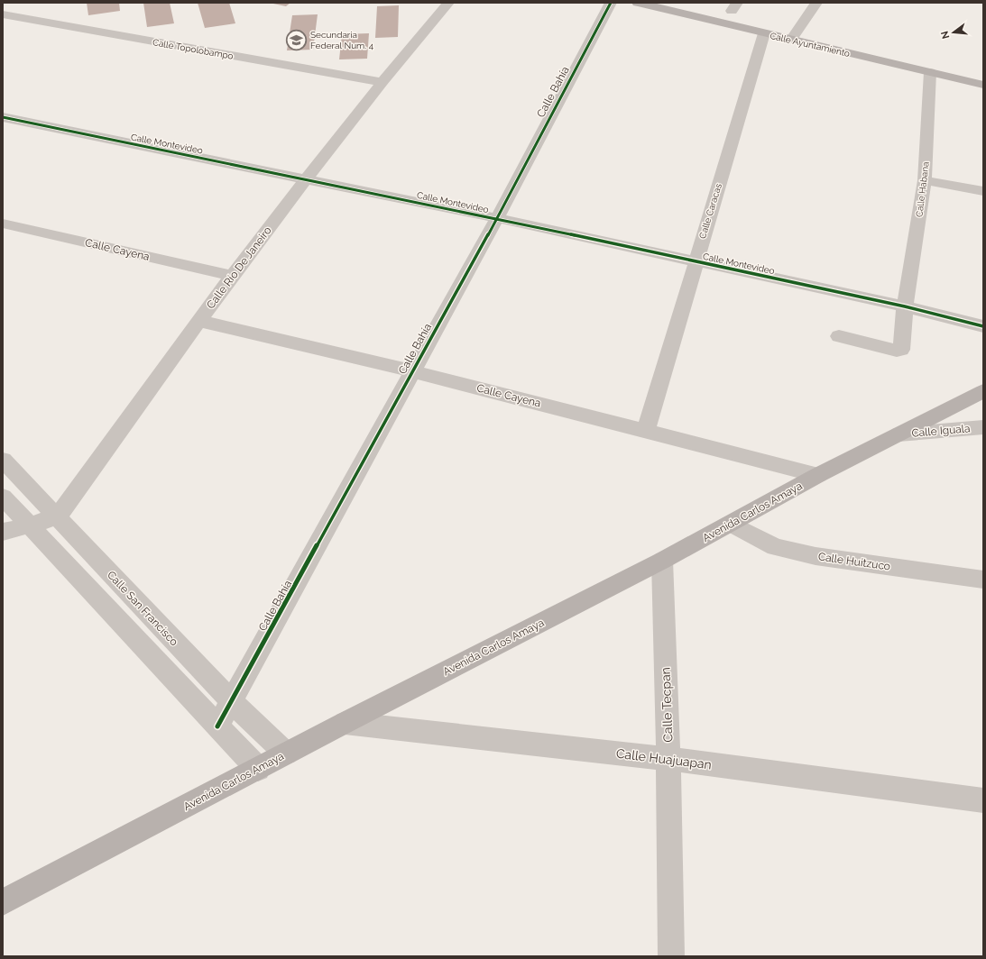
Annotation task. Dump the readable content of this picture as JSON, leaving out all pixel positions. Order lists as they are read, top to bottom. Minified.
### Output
{"streets":{"main road":["Calle Ayuntamiento","Avenida Carlos Amaya"],"street":["Calle Topolobampo","Calle Bahía","Calle Montevideo","Calle Habana","Calle Caracas","Calle Cayena","Calle Río De Janeiro","Calle Iguala","Calle Huitzuco","Calle San Francisco","Calle Tecpan","Calle Huajuapan"]},"crossings":[["Calle Ayuntamiento","Calle Habana"],["Calle Ayuntamiento","Calle Caracas"],["Calle Topolobampo","Calle Río De Janeiro"],["Calle Bahía","Calle Montevideo"],["Calle Bahía","Calle Cayena"],["Calle Bahía","Calle San Francisco"],["Calle Montevideo","Calle Habana"],["Calle Montevideo","Calle Caracas"],["Calle Montevideo","Calle Río De Janeiro"],["Calle Caracas","Calle Cayena"],["Calle Cayena","Calle Río De Janeiro"],["Calle Cayena","Avenida Carlos Amaya"],["Calle Río De Janeiro","Calle San Francisco"],["Calle Iguala","Avenida Carlos Amaya"],["Avenida Carlos Amaya","Calle Huitzuco"],["Avenida Carlos Amaya","Calle San Francisco"],["Avenida Carlos Amaya","Calle Tecpan"],["Avenida Carlos Amaya","Calle Huajuapan"],["Calle Tecpan","Calle Huajuapan"]],"places":{"school or university":["Secundaria Federal Num. 4"]},"north":"left"}
